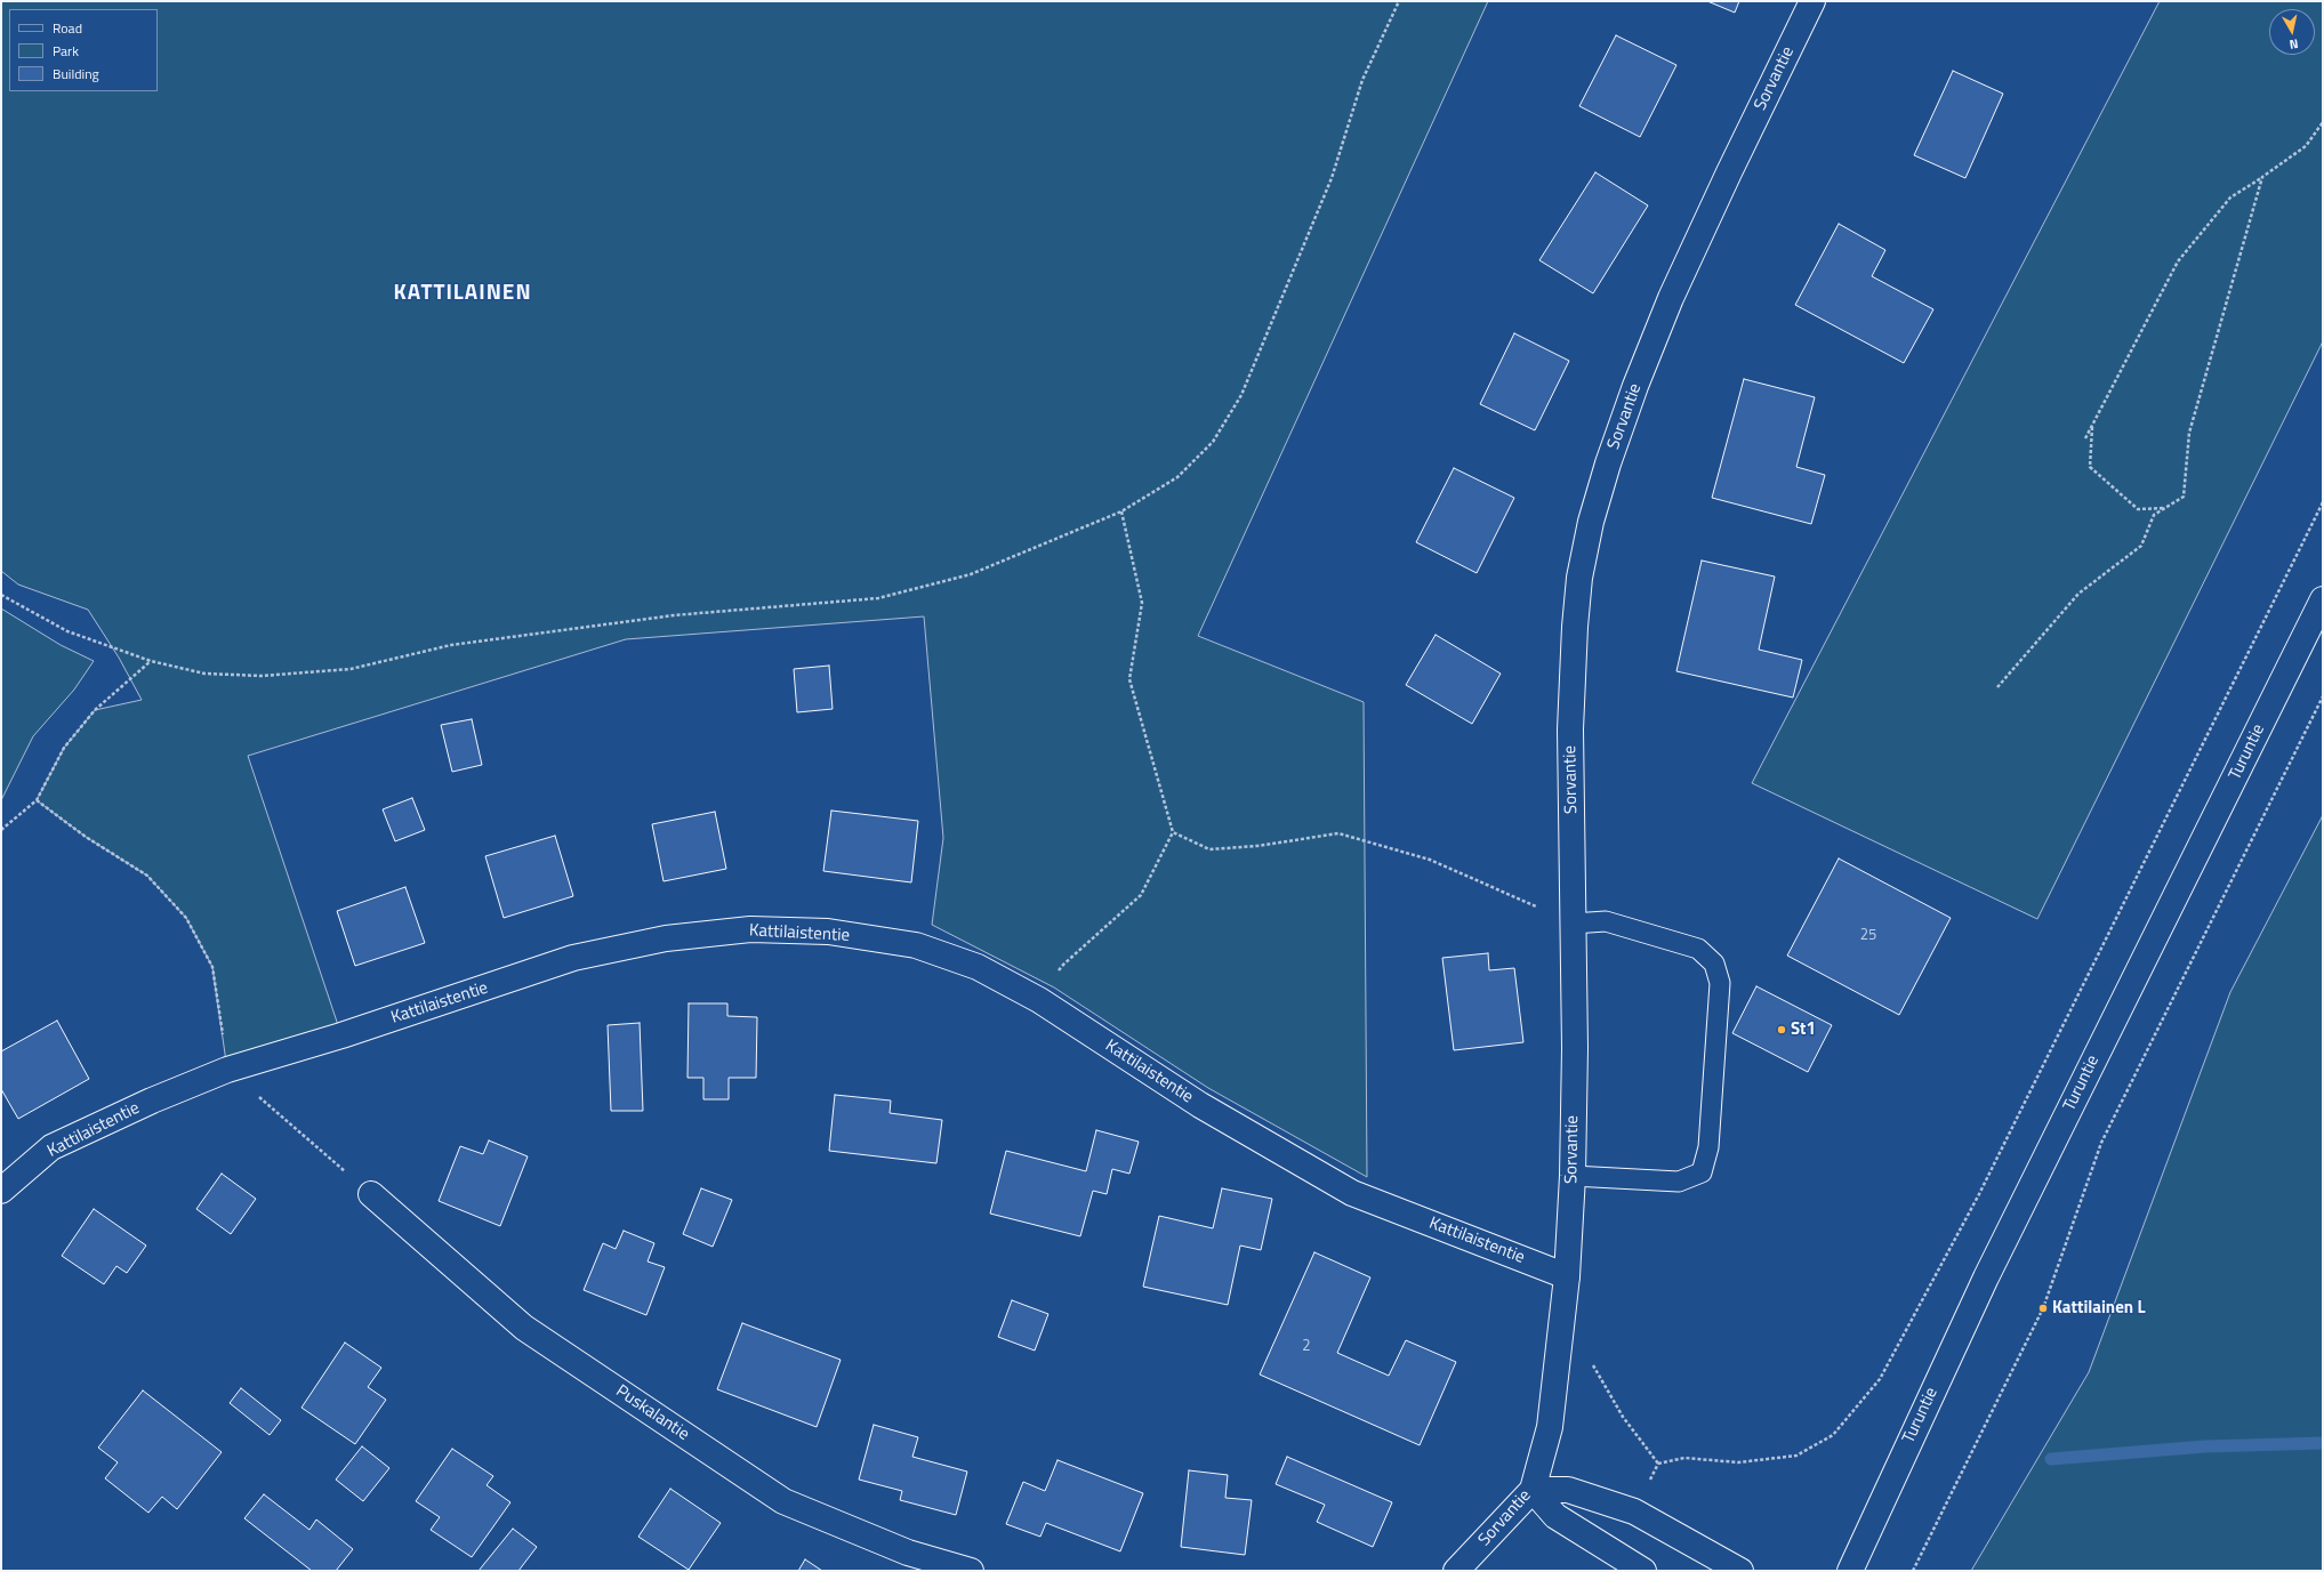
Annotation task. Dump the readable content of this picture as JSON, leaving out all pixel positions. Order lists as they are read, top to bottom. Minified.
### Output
{"streets":{"main road":["Sorvantie","Turuntie","Kattilaistentie","Puskalantie"]},"crossings":[["Sorvantie","Kattilaistentie"]],"districts":["KATTILAINEN"],"places":["St1","Kattilainen L"],"house_numbers":["25","2"],"legend":["Road","Park","Building"],"north":"bottom"}
